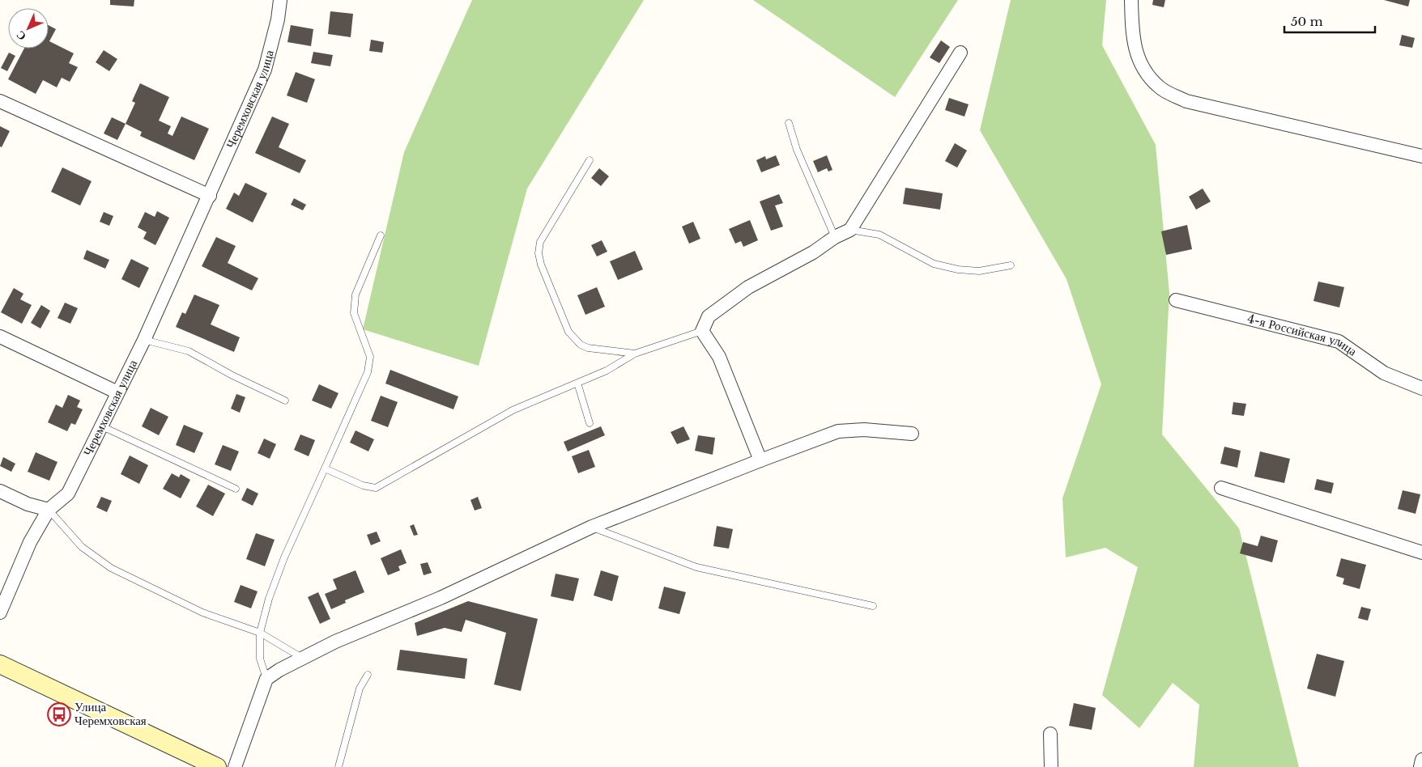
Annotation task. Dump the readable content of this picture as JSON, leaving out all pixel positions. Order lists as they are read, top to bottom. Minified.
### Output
{"streets":{"street":["Черемховская улица","4-я Российская улица"]},"places":{"bus stop":["Улица Черемховская"]},"scale_bar":"50 m","north":"bottom left"}
